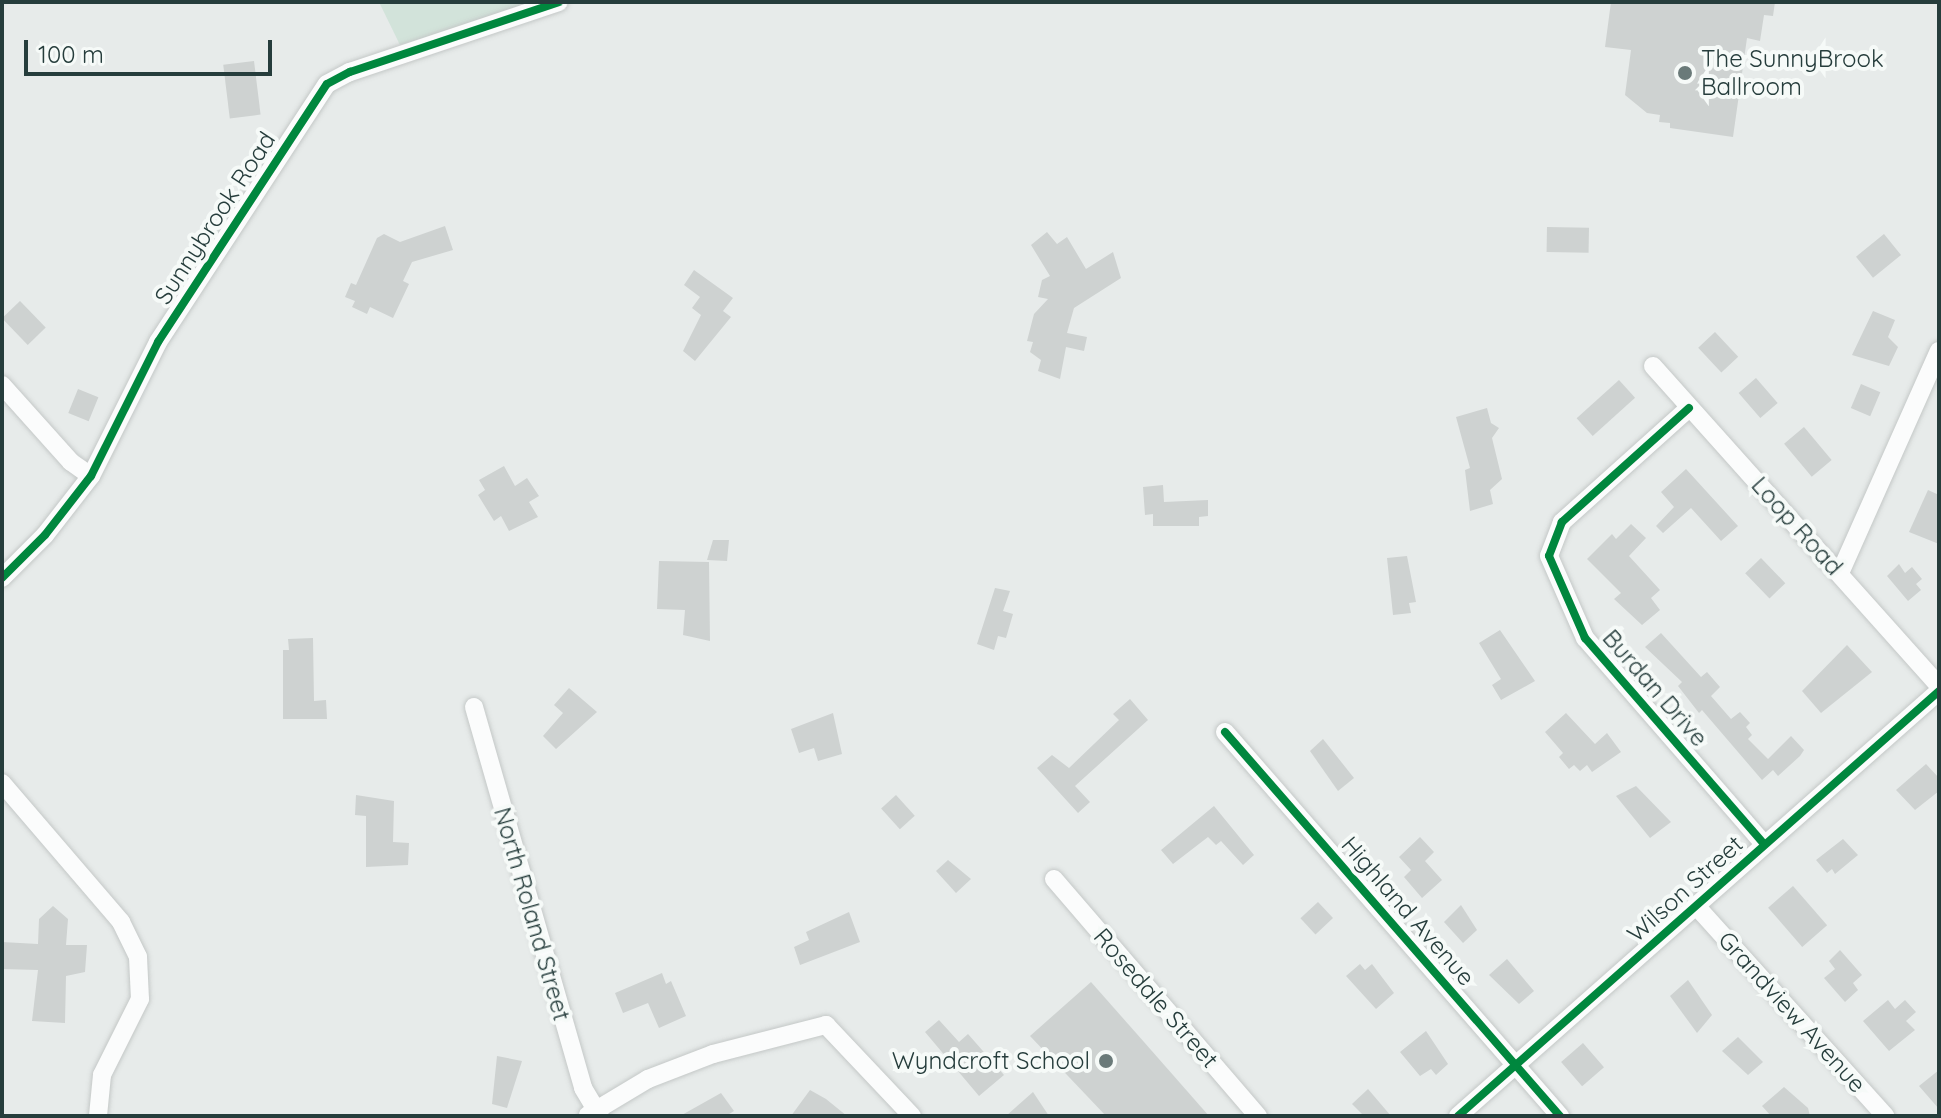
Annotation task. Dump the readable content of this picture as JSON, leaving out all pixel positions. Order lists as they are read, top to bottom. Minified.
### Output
{"streets":{"street":["Sunnybrook Road","Loop Road","Burdan Drive","Wilson Street","Highland Avenue","North Roland Street","Rosedale Street","Grandview Avenue"]},"crossings":[["Loop Road","Burdan Drive"],["Loop Road","Wilson Street"],["Burdan Drive","Wilson Street"],["Wilson Street","Highland Avenue"],["Wilson Street","Grandview Avenue"]],"places":["The SunnyBrook Ballroom","Wyndcroft School"],"scale_bar":"100 m"}
